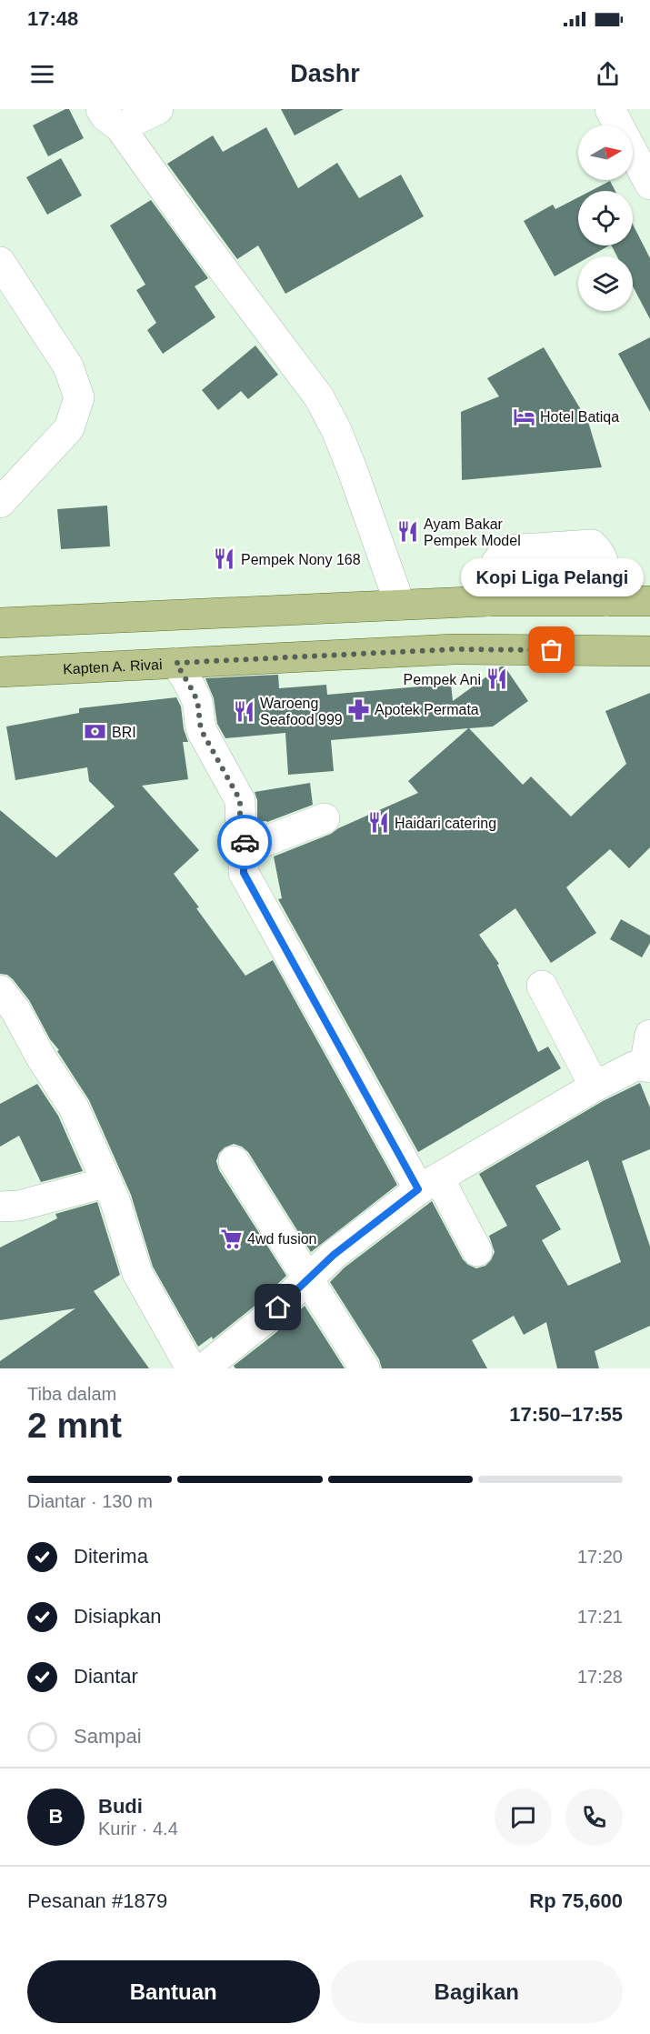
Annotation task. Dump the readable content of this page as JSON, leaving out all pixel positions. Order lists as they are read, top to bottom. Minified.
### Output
{"streets":{"main road":["Kapten A. Rivai"]},"places":{"hotel":["Hotel Batiqa"],"restaurant":["Ayam Bakar Pempek Model","Pempek Nony 168","Pempek Ani","Waroeng Seafood 999","Haidari catering"],"other":["Kopi Liga Pelangi"],"pharmacy":["Apotek Permata"],"bank":["BRI"],"supermarket":["4wd fusion"]},"north":"right","page":{"status":"17:48","header":"Dashr","bubble":"Kopi Liga Pelangi","heading":["2 mnt","Tiba dalam","17:50–17:55"],"panel":["Budi","Kurir · 4.4","Pesanan #1879","Rp 75,600"],"bar":"Diantar · 130 m","list":[["Diterima","17:20"],["Disiapkan","17:21"],["Diantar","17:28"],"Sampai"],"round":"B","buttons":["Bantuan","Bagikan"]}}
